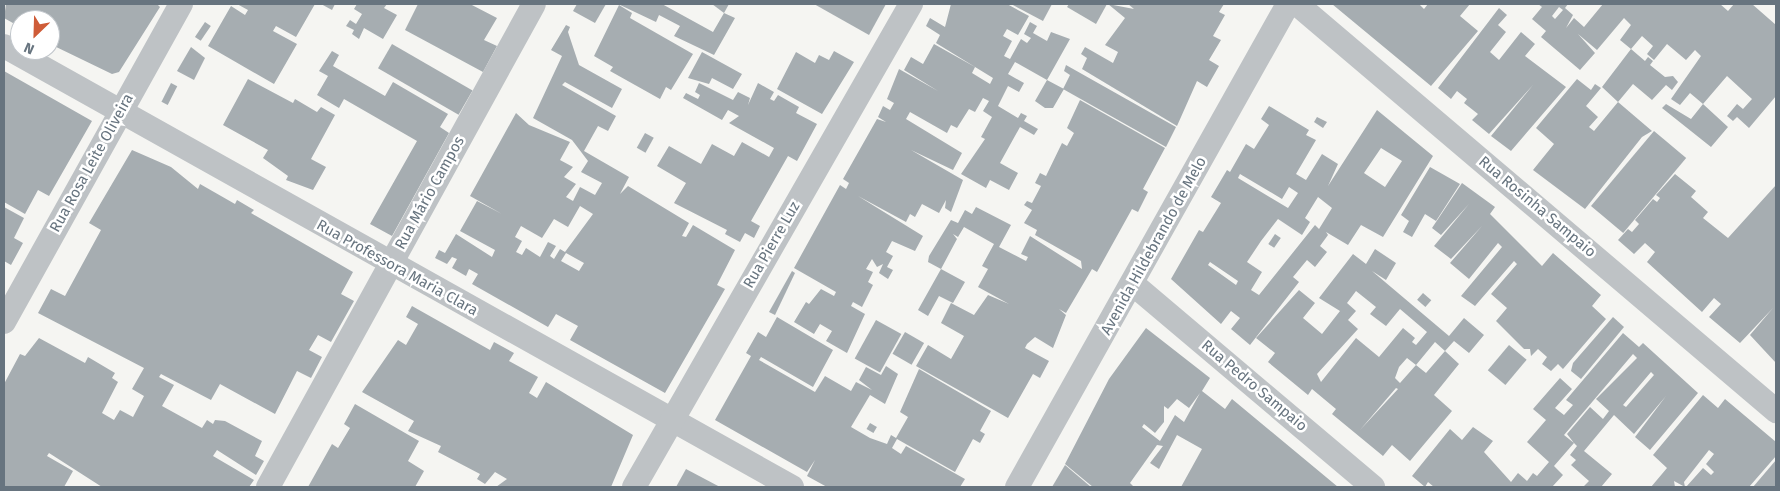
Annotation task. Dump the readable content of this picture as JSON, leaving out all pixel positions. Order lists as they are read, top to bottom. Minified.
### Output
{"streets":{"street":["Rua Rosa Leite Oliveira","Rua Mário Campos","Rua Rosinha Sampaio","Rua Pierre Luz","Avenida Hildebrando de Melo","Rua Professora Maria Clara","Rua Pedro Sampaio"]},"crossings":[["Rua Rosa Leite Oliveira","Rua Professora Maria Clara"],["Rua Mário Campos","Rua Professora Maria Clara"],["Rua Pierre Luz","Rua Professora Maria Clara"],["Avenida Hildebrando de Melo","Rua Pedro Sampaio"]],"north":"bottom left"}
